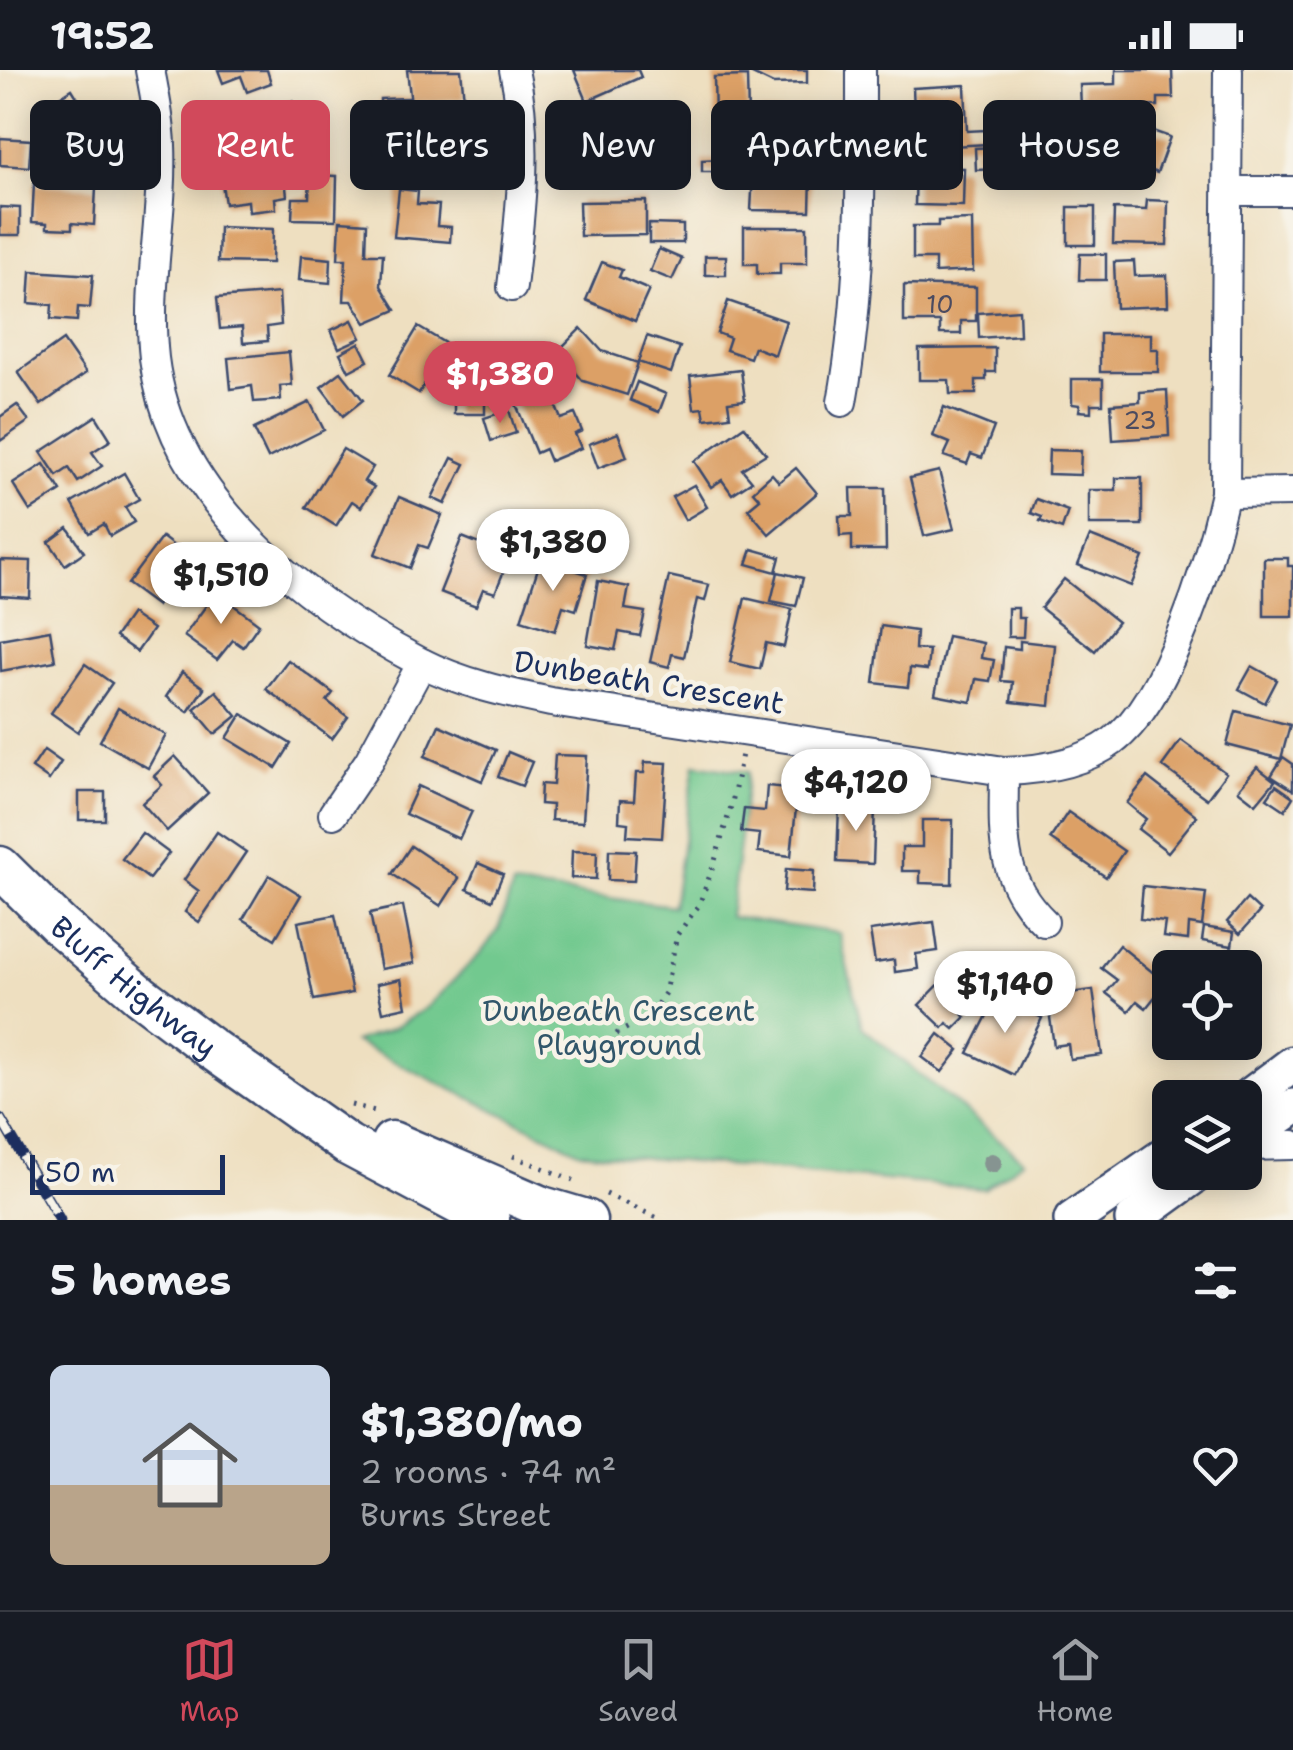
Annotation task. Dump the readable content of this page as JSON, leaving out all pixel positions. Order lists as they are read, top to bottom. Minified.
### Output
{"streets":{"highway":["Bluff Highway"],"street":["Dunbeath Crescent"]},"parks":["Dunbeath Crescent Playground"],"house_numbers":["10","23"],"scale_bar":"50 m","page":{"status":"19:52","chip":["Buy","Rent","Filters","New","Apartment","House"],"price":["$1,380","$1,380","$1,510","$4,120","$1,140"],"scale":"50 m","heading":"5 homes","list":[{"name":"$1,380/mo","note":"2 rooms · 74 m² · Burns Street"}],"tabs":["Map","Saved","Home"]}}
